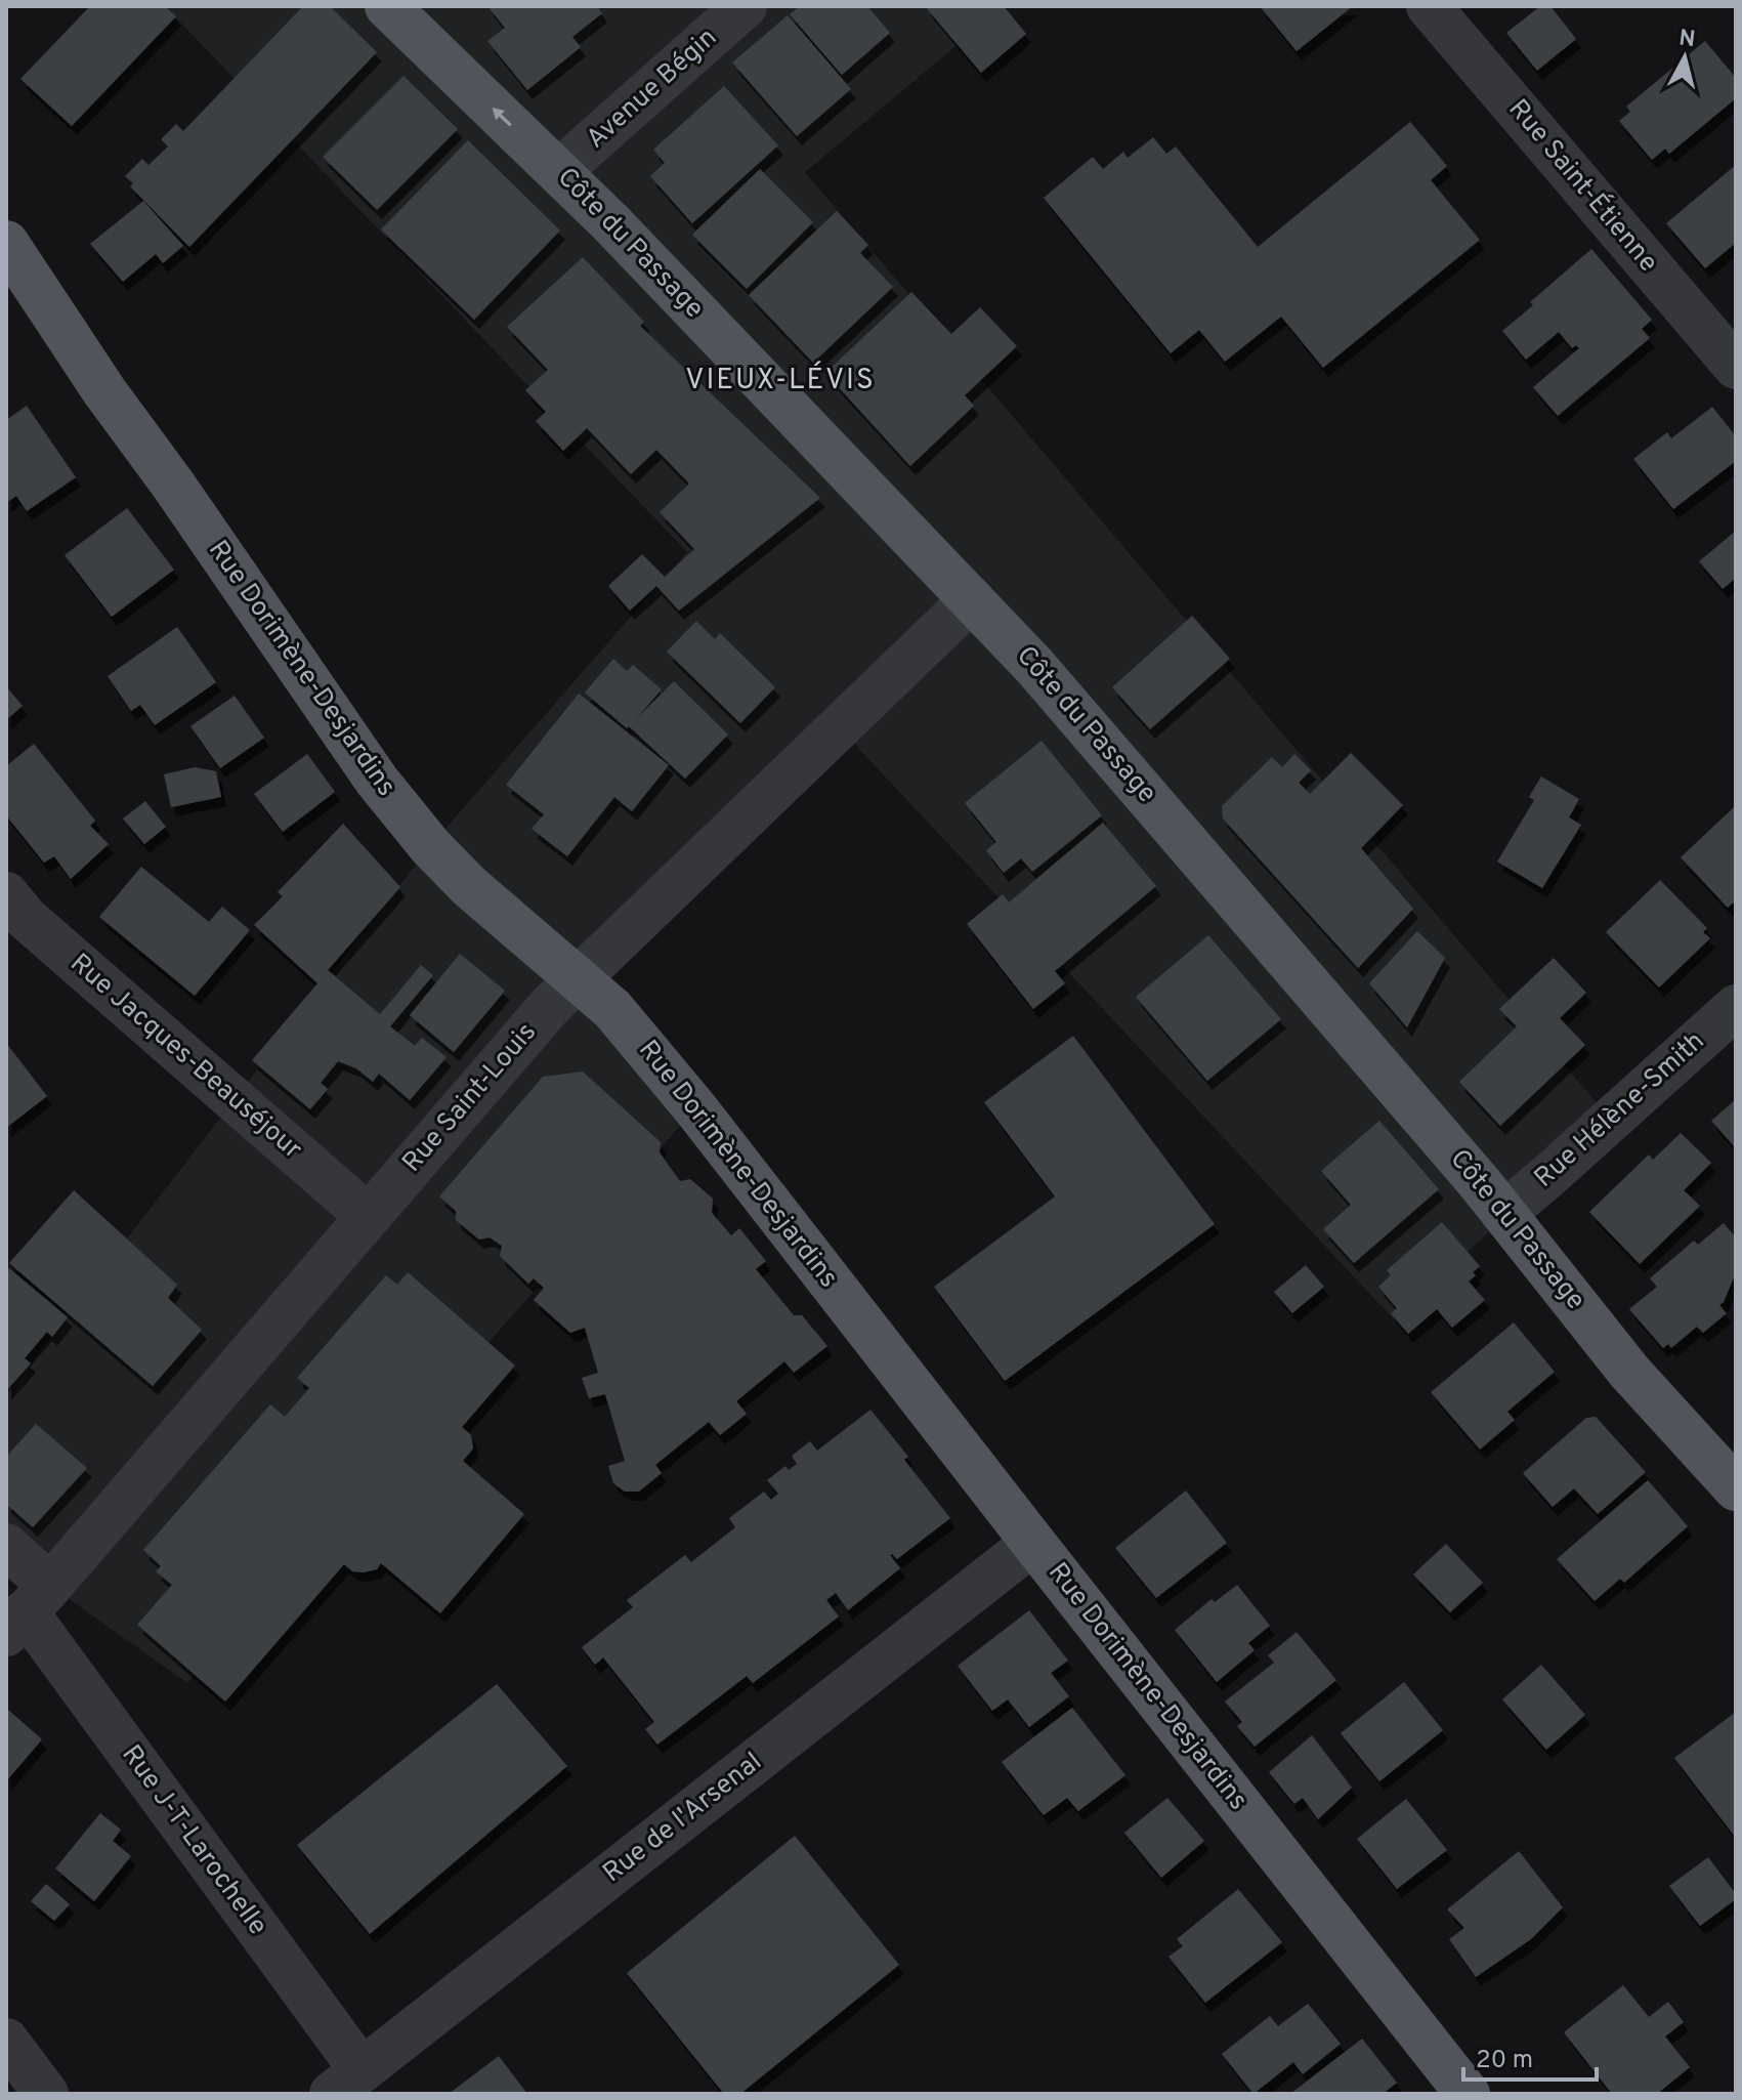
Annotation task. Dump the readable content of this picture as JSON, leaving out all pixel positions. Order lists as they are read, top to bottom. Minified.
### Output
{"streets":{"main road":["Côte du Passage","Rue Dorimène-Desjardins"],"street":["Avenue Bégin","Rue Saint-Étienne","Rue Jacques-Beauséjour","Rue Saint-Louis","Rue Hélène-Smith","Rue de l'Arsenal","Rue J-T-Larochelle"]},"crossings":[["Avenue Bégin","Côte du Passage"],["Côte du Passage","Rue Saint-Louis"],["Côte du Passage","Rue Hélène-Smith"],["Rue Dorimène-Desjardins","Rue Saint-Louis"],["Rue Dorimène-Desjardins","Rue de l'Arsenal"],["Rue Jacques-Beauséjour","Rue Saint-Louis"],["Rue Saint-Louis","Rue J-T-Larochelle"],["Rue de l'Arsenal","Rue J-T-Larochelle"]],"districts":["VIEUX-LÉVIS"],"scale_bar":"20 m","north":"top"}
